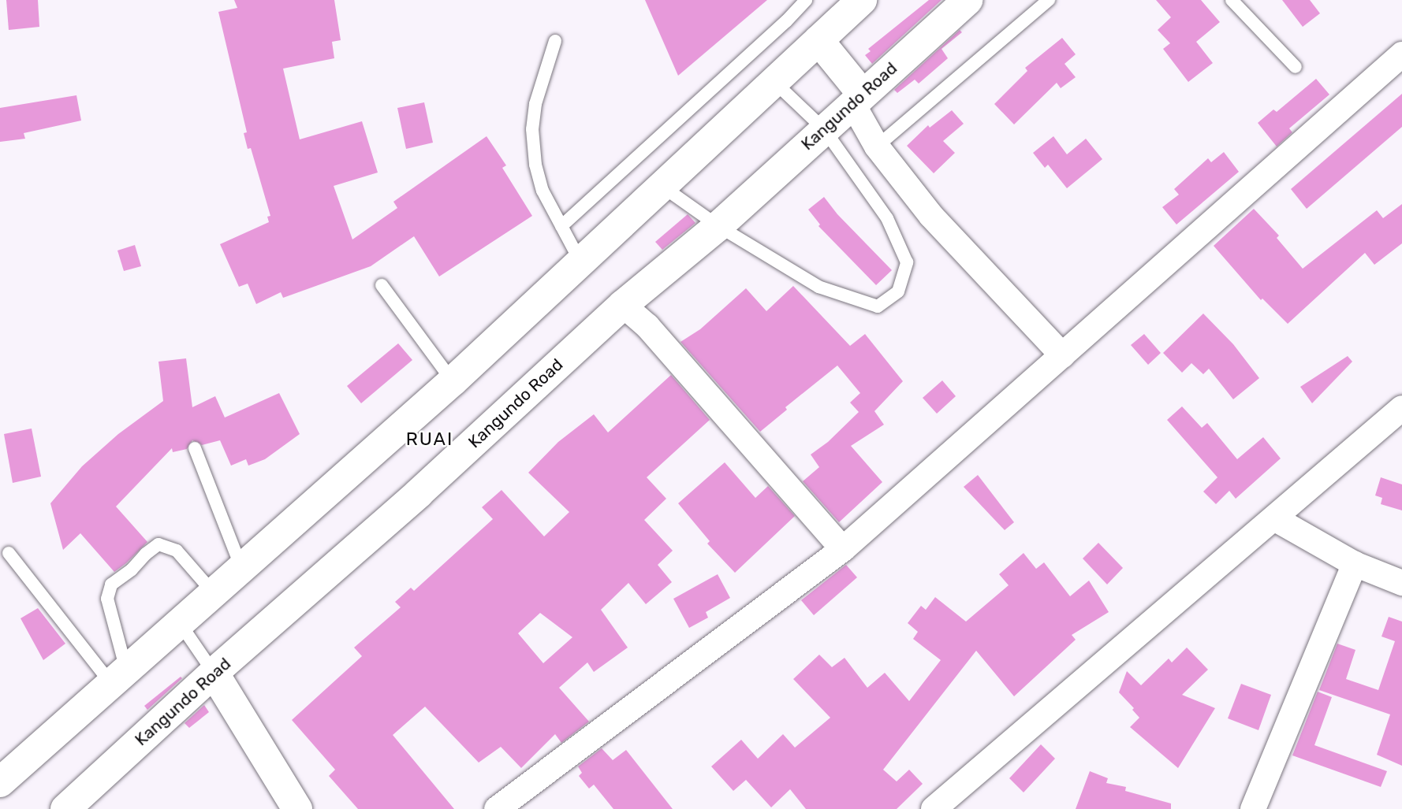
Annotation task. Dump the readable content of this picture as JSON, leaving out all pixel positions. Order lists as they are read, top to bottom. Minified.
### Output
{"streets":{"main road":["Kangundo Road"]},"districts":["RUAI"]}
